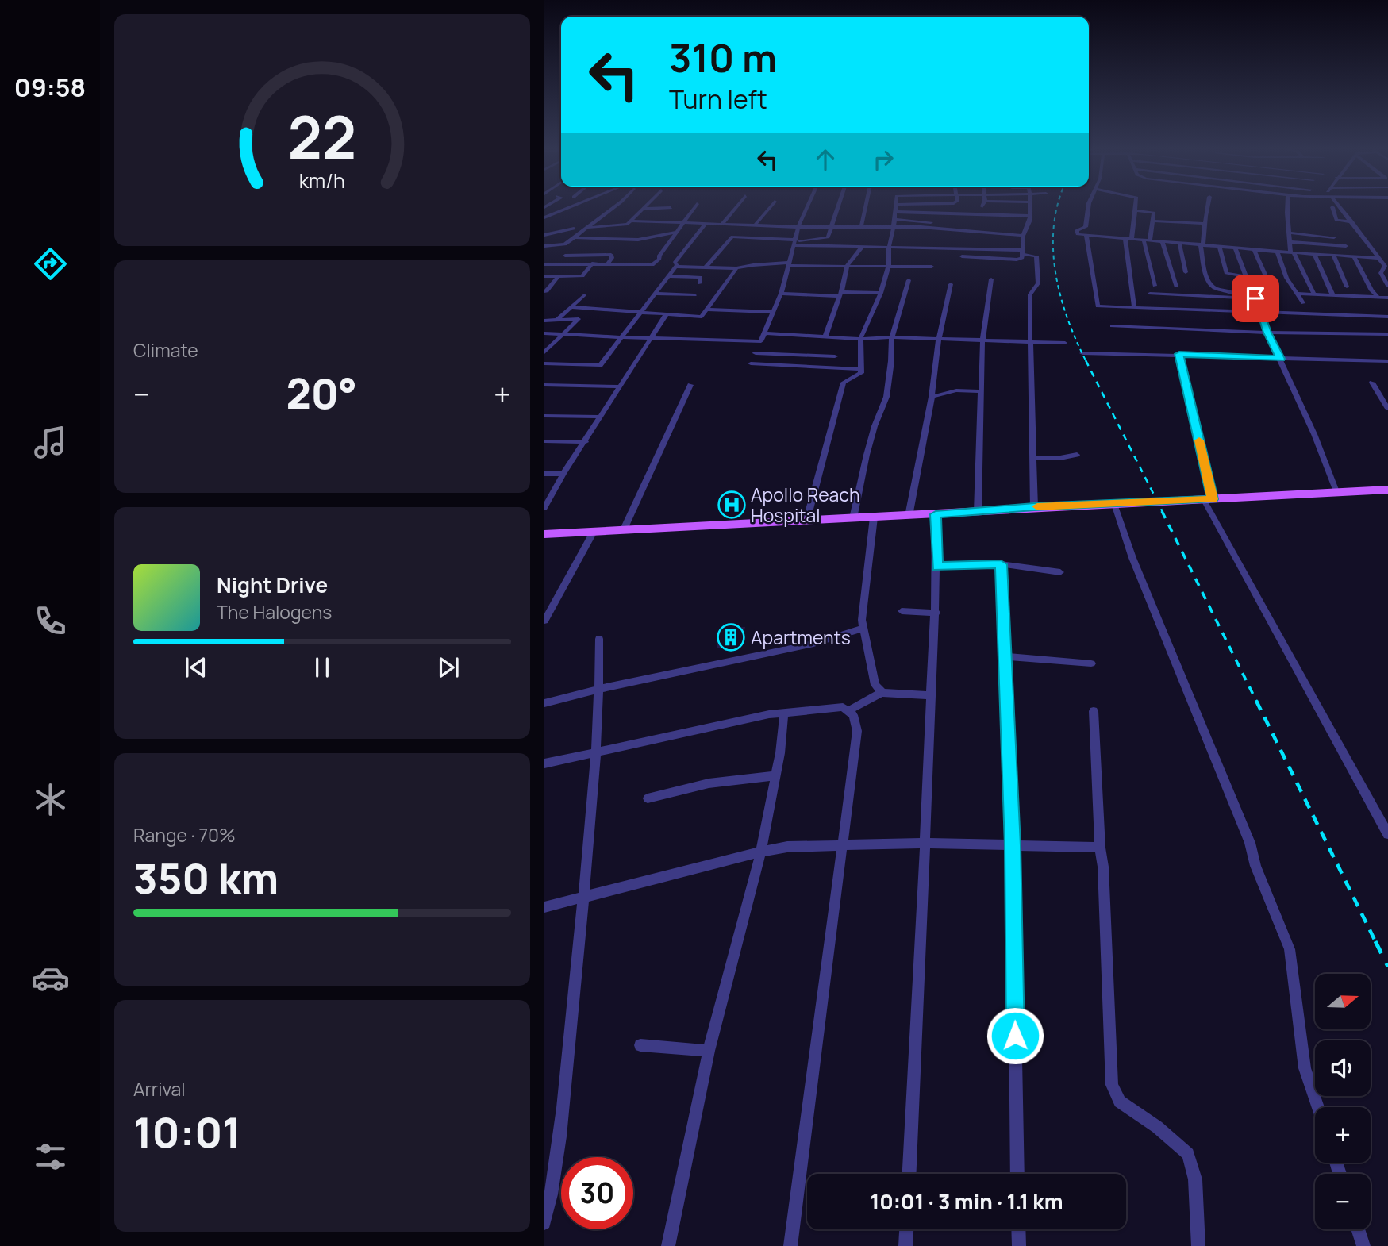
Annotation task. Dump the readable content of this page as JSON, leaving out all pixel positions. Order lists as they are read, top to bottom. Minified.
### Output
{"places":{"hospital":["Apollo Reach Hospital"],"building":["Apartments"]},"north":"right","page":{"tabs":"09:58","turn":["310 m","Turn left"],"tile":["Climate",["Range · 70%","350 km"],["Arrival","10:01"]],"heat":["−","20°","+"],"song":["Night Drive","The Halogens"],"map_buttons":["+","−"],"limit":"30","trip":"10:01 · 3 min · 1.1 km","gauge":["22","km/h"]}}
